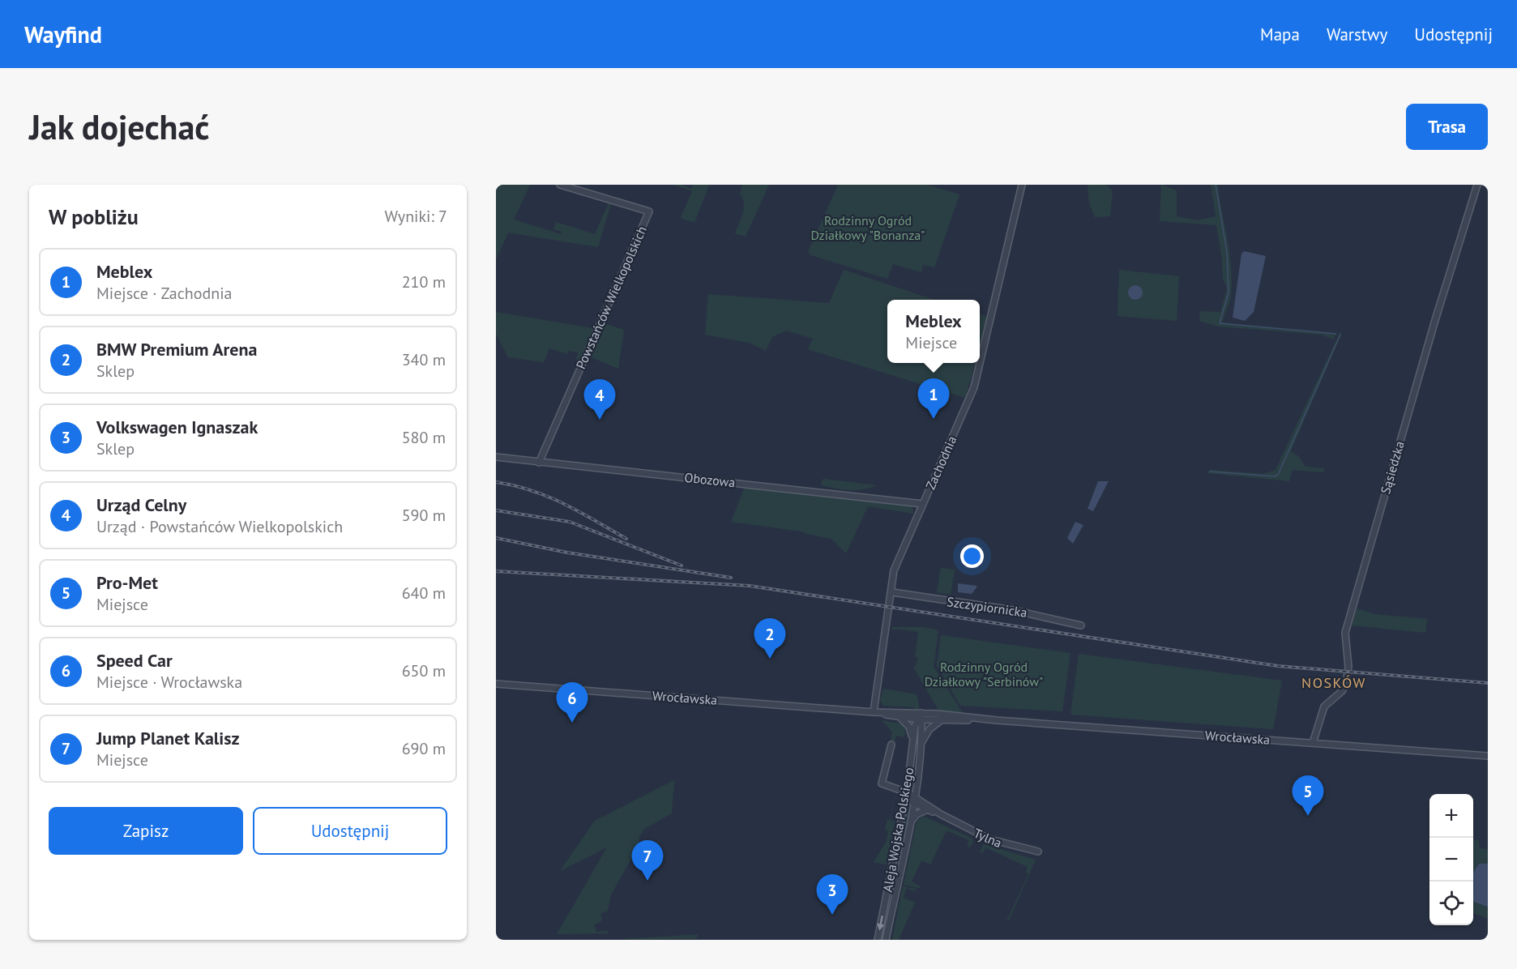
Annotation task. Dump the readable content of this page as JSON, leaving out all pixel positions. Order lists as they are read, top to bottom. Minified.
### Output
{"streets":{"street":["Powstańców Wielkopolskich","Zachodnia","Sąsiedzka","Obozowa","Szczypiornicka","Wrocławska","Aleja Wojska Polskiego","Tylna"]},"crossings":[["Powstańców Wielkopolskich","Obozowa"],["Zachodnia","Obozowa"],["Zachodnia","Szczypiornicka"],["Zachodnia","Wrocławska"],["Sąsiedzka","Wrocławska"],["Wrocławska","Aleja Wojska Polskiego"],["Aleja Wojska Polskiego","Tylna"]],"districts":["NOSKÓW"],"parks":["Rodzinny Ogród Działkowy \"Bonanza\"","Rodzinny Ogród Działkowy \"Serbinów\""],"page":{"header":"Wayfind","nav":["Mapa","Warstwy","Udostępnij"],"buttons":["Trasa",["Zapisz","Udostępnij"]],"title":"Jak dojechać","heading":["W pobliżu","Wyniki: 7"],"list":[{"mark":"1","name":"Meblex","note":"Miejsce · Zachodnia","value":"210 m"},{"mark":"2","name":"BMW Premium Arena","note":"Sklep","value":"340 m"},{"mark":"3","name":"Volkswagen Ignaszak","note":"Sklep","value":"580 m"},{"mark":"4","name":"Urząd Celny","note":"Urząd · Powstańców Wielkopolskich","value":"590 m"},{"mark":"5","name":"Pro-Met","note":"Miejsce","value":"640 m"},{"mark":"6","name":"Speed Car","note":"Miejsce · Wrocławska","value":"650 m"},{"mark":"7","name":"Jump Planet Kalisz","note":"Miejsce","value":"690 m"}],"popup":["Meblex","Miejsce"],"pins":["1","4","2","6","5","7","3"],"map_buttons":["+","−"]}}
